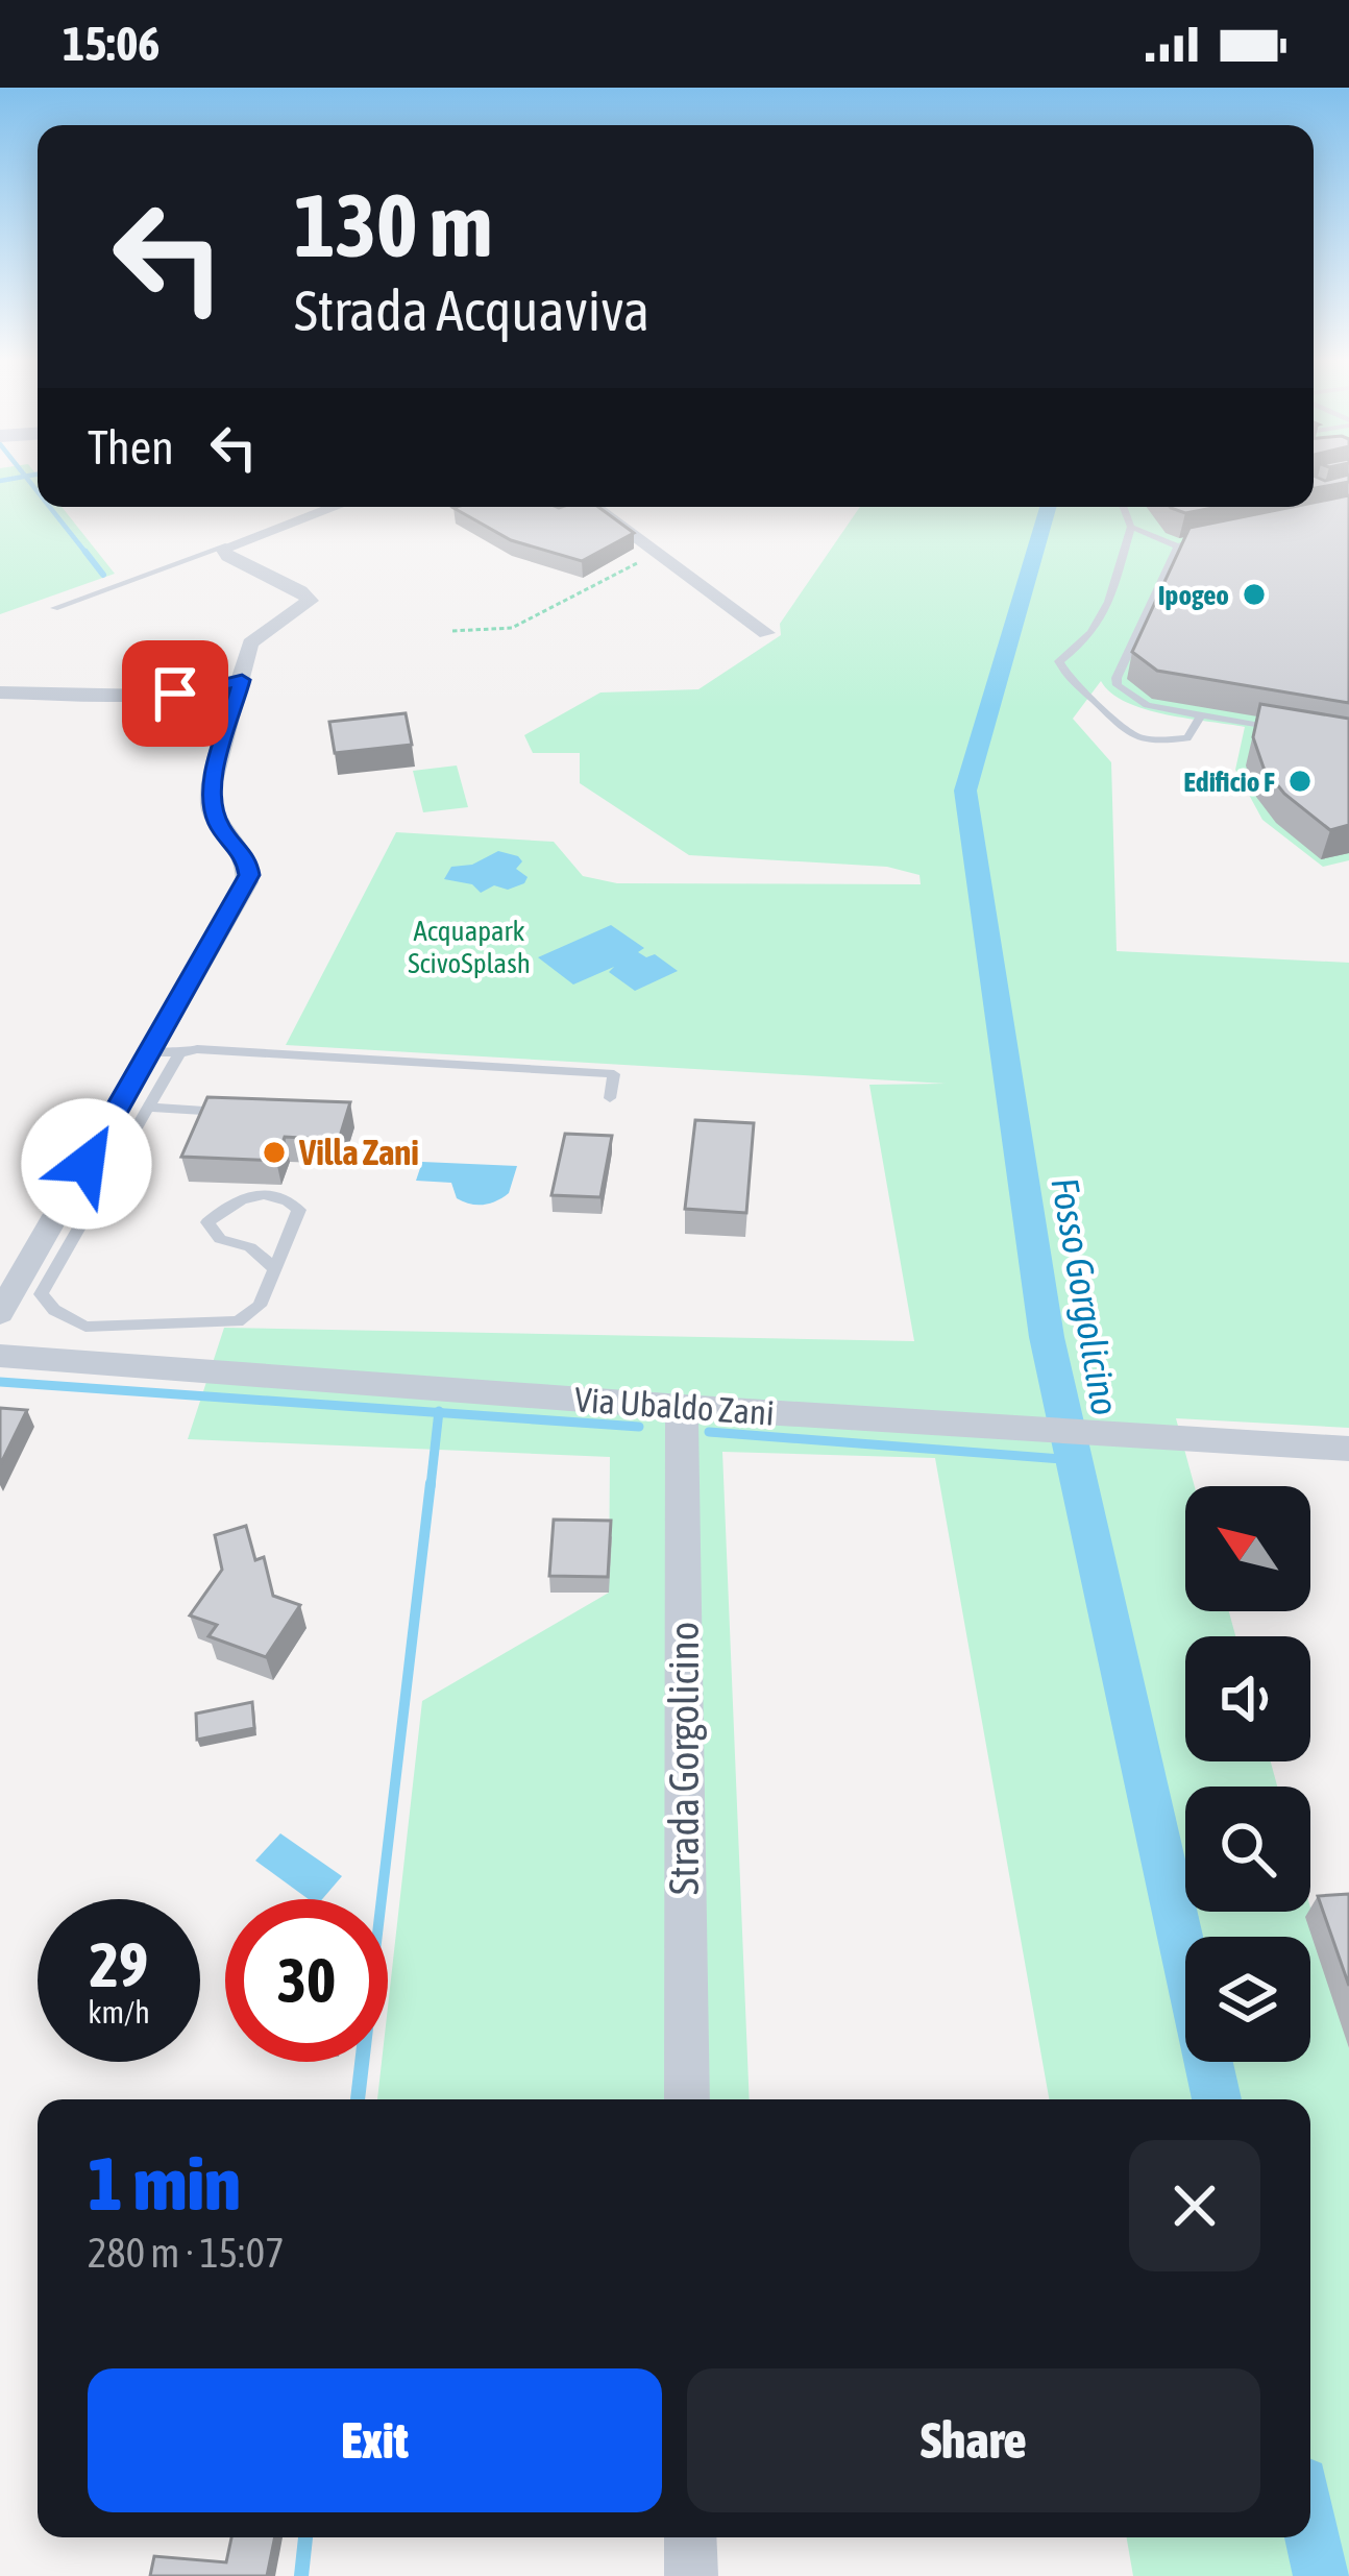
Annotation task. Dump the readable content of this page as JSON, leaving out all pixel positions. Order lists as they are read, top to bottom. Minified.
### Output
{"streets":{"street":["Via Ubaldo Zani","Strada Gorgolicino"]},"crossings":[["Via Ubaldo Zani","Strada Gorgolicino"]],"water":["Fosso Gorgolicino"],"parks":["Acquapark ScivoSplash"],"places":["Ipogeo","Edificio F","Villa Zani"],"north":"top left","page":{"status":"15:06","turn":["130 m","Strada Acquaviva"],"then":"Then","speed":"29 km/h","limit":"30","heading":["1 min","280 m · 15:07"],"buttons":["Exit","Share"]}}
